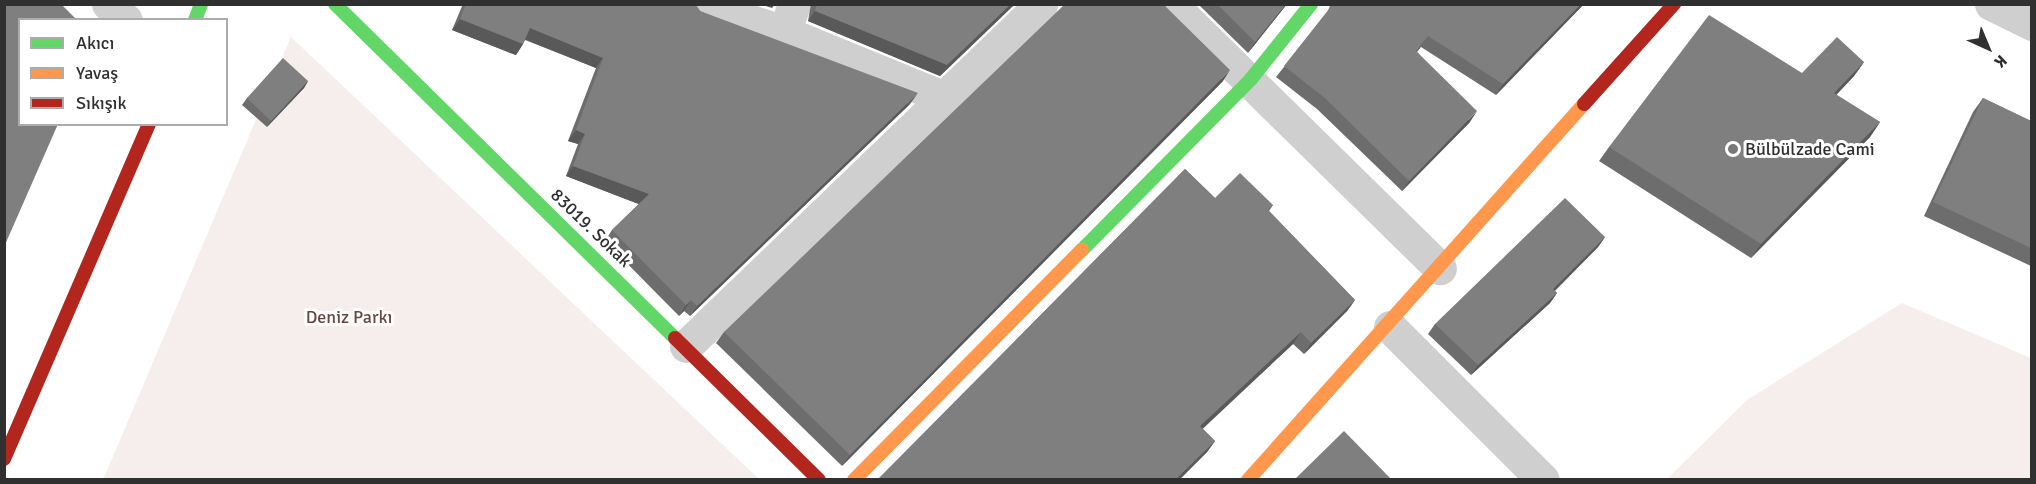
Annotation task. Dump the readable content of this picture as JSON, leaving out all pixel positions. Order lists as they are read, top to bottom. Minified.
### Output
{"streets":{"street":["83019. Sokak"]},"parks":["Deniz Parkı"],"places":["Bülbülzade Cami"],"legend":["Akıcı","Yavaş","Sıkışık"],"north":"bottom right"}
